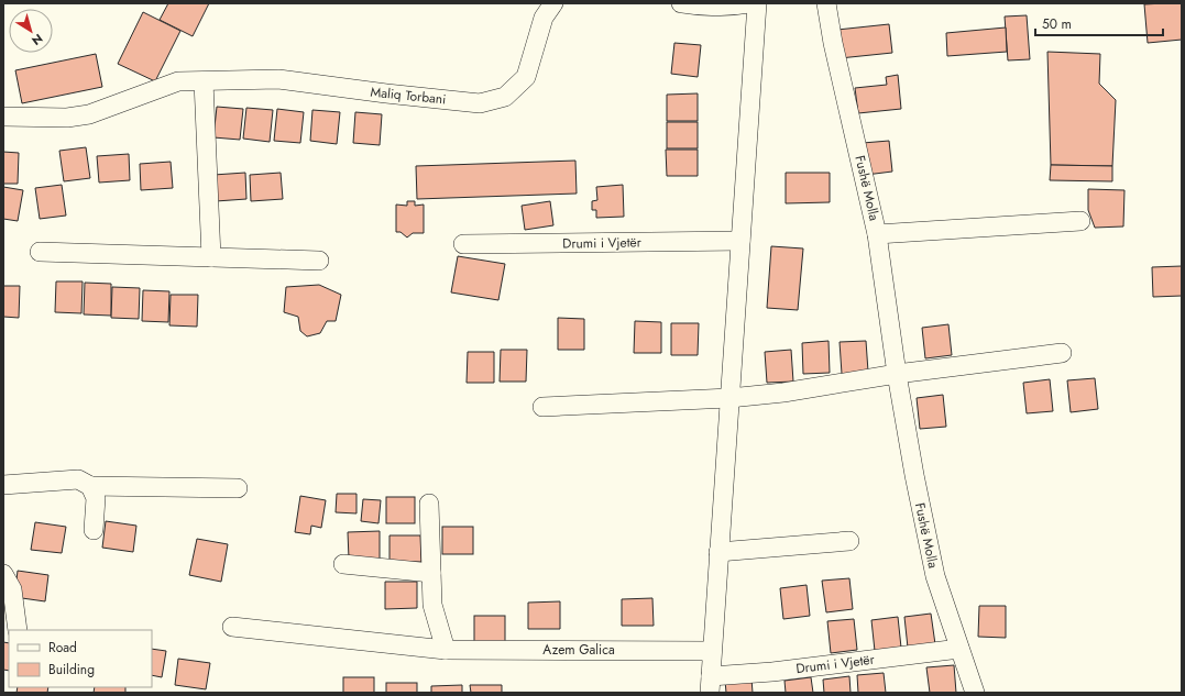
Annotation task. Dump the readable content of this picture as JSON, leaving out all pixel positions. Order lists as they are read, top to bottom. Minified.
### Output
{"streets":{"street":["Maliq Torbani","Fushë Molla","Drumi i Vjetër","Azem Galica"]},"crossings":[["Fushë Molla","Drumi i Vjetër"],["Drumi i Vjetër","Azem Galica"]],"legend":["Road","Building"],"scale_bar":"50 m","north":"bottom right"}
